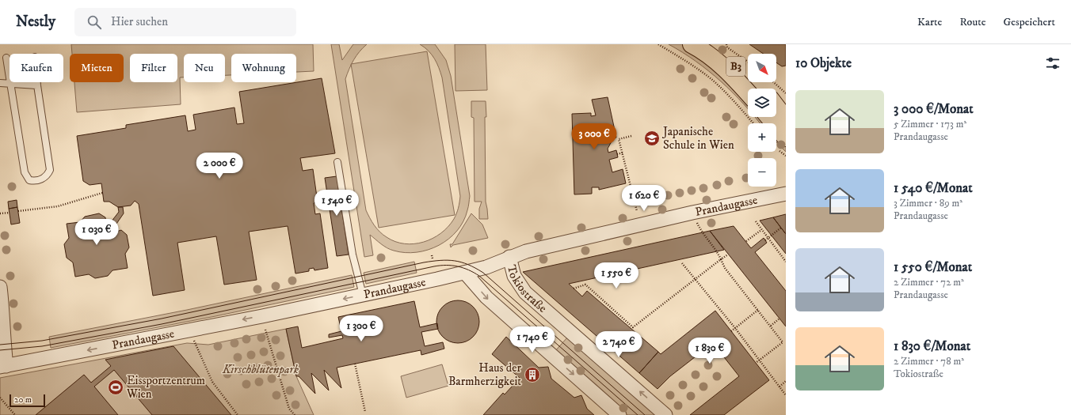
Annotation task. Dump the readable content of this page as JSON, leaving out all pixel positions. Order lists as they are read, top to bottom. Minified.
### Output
{"streets":{"main road":["B3"],"street":["Prandaugasse","Tokiostraße"]},"crossings":[["Prandaugasse","Tokiostraße"]],"one_way":["Prandaugasse"],"parks":["Kirschblütenpark"],"places":{"school or university":["Japanische Schule in Wien"],"building":["Haus der Barmherzigkeit"],"sports":["Eissportzentrum Wien"]},"scale_bar":"20 m","north":"bottom right","page":{"header":"Nestly","search":"Hier suchen","nav":["Karte","Route","Gespeichert"],"heading":"10 Objekte","map_buttons":["+","−"],"chip":["Kaufen","Mieten","Filter","Neu","Wohnung"],"list":[{"name":"3 000 €/Monat","note":"5 Zimmer · 173 m² · Prandaugasse"},{"name":"1 540 €/Monat","note":"3 Zimmer · 89 m² · Prandaugasse"},{"name":"1 550 €/Monat","note":"2 Zimmer · 72 m² · Prandaugasse"},{"name":"1 830 €/Monat","note":"2 Zimmer · 78 m² · Tokiostraße"}],"price":["3 000 €","2 000 €","1 620 €","1 540 €","1 030 €","1 550 €","1 300 €","1 740 €","2 740 €","1 830 €"],"scale":"20 m"}}
